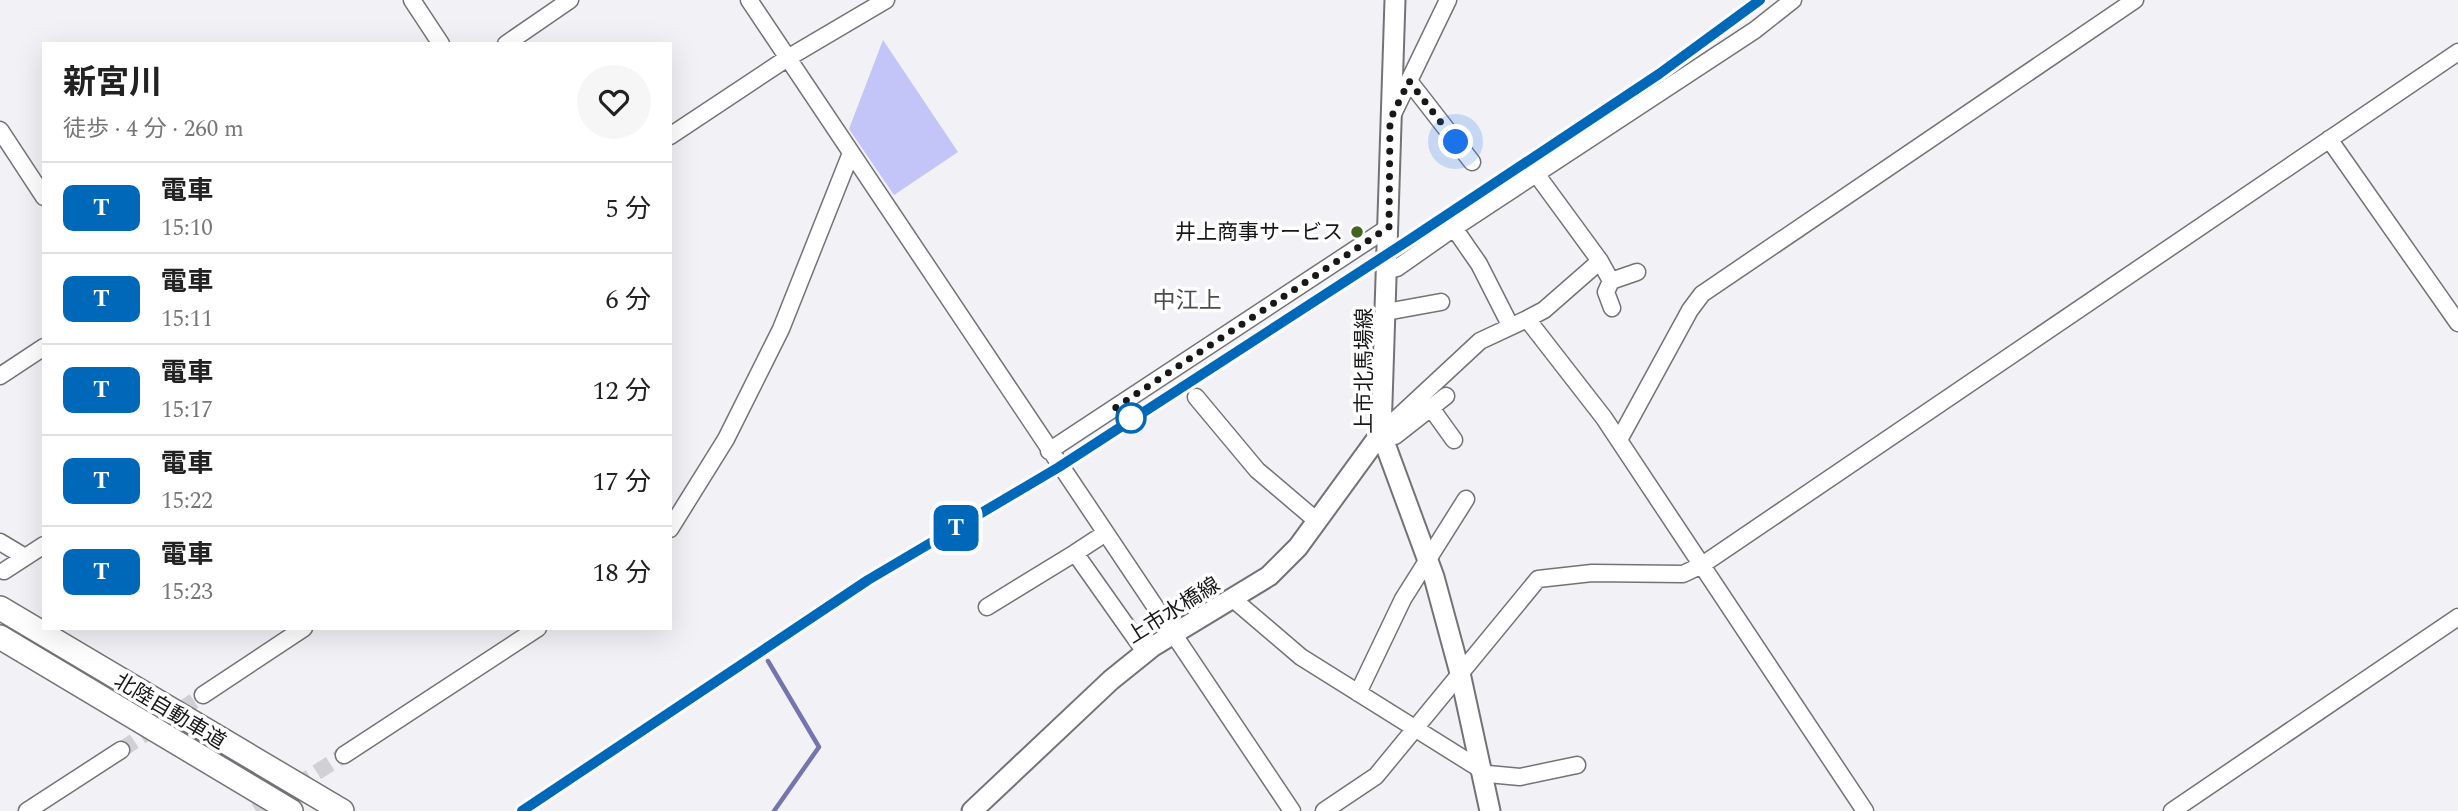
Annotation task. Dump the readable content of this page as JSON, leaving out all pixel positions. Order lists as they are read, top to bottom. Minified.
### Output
{"streets":{"highway":["北陸自動車道"],"main road":["上市北馬場線","上市水橋線"]},"crossings":[["上市北馬場線","上市水橋線"]],"districts":["中江上"],"places":["井上商事サービス"],"page":{"on_map":"T","heading":["新宮川","徒歩 · 4 分 · 260 m"],"list":[{"mark":"T","name":"電車","note":"15:10","value":"5 分"},{"mark":"T","name":"電車","note":"15:11","value":"6 分"},{"mark":"T","name":"電車","note":"15:17","value":"12 分"},{"mark":"T","name":"電車","note":"15:22","value":"17 分"},{"mark":"T","name":"電車","note":"15:23","value":"18 分"}]}}
